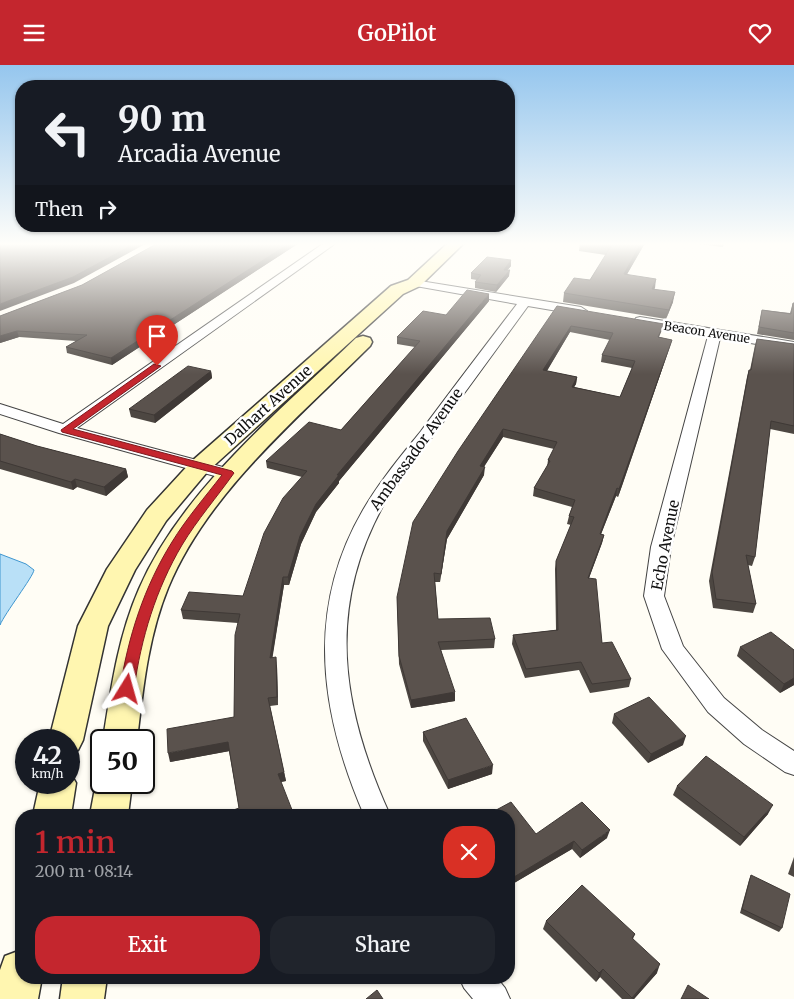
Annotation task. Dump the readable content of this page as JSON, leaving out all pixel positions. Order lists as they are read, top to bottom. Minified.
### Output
{"streets":{"main road":["Dalhart Avenue"],"street":["Beacon Avenue","Ambassador Avenue","Echo Avenue"]},"crossings":[["Beacon Avenue","Echo Avenue"]],"page":{"header":"GoPilot","turn":["90 m","Arcadia Avenue"],"then":"Then","speed":"42 km/h","limit":"50","heading":["1 min","200 m · 08:14"],"buttons":["Exit","Share"]}}
